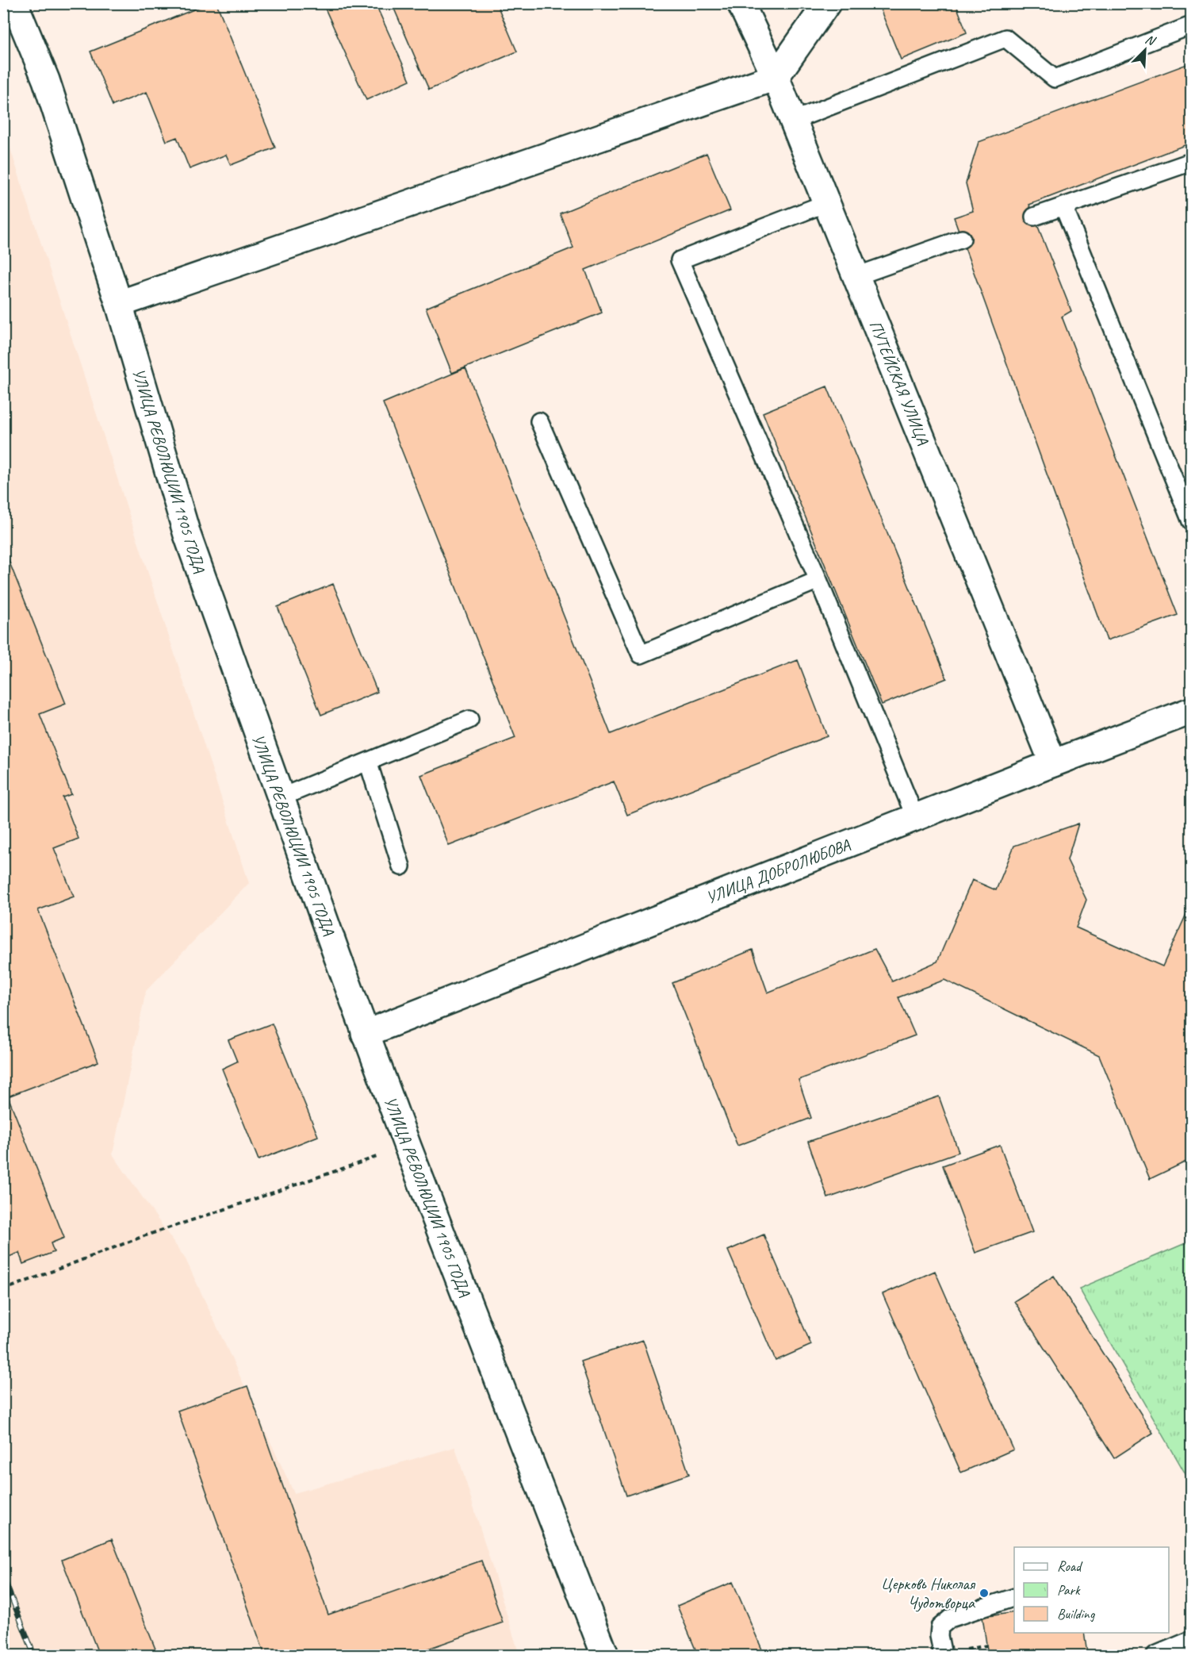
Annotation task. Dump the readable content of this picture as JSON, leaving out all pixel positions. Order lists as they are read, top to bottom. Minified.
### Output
{"streets":{"street":["ПУТЕЙСКАЯ УЛИЦА","УЛИЦА РЕВОЛЮЦИИ 1905 ГОДА","УЛИЦА ДОБРОЛЮБОВА"]},"crossings":[["ПУТЕЙСКАЯ УЛИЦА","УЛИЦА ДОБРОЛЮБОВА"],["УЛИЦА РЕВОЛЮЦИИ 1905 ГОДА","УЛИЦА ДОБРОЛЮБОВА"]],"places":["Церковь Николая Чудотворца"],"legend":["Road","Park","Building"],"north":"top right"}
